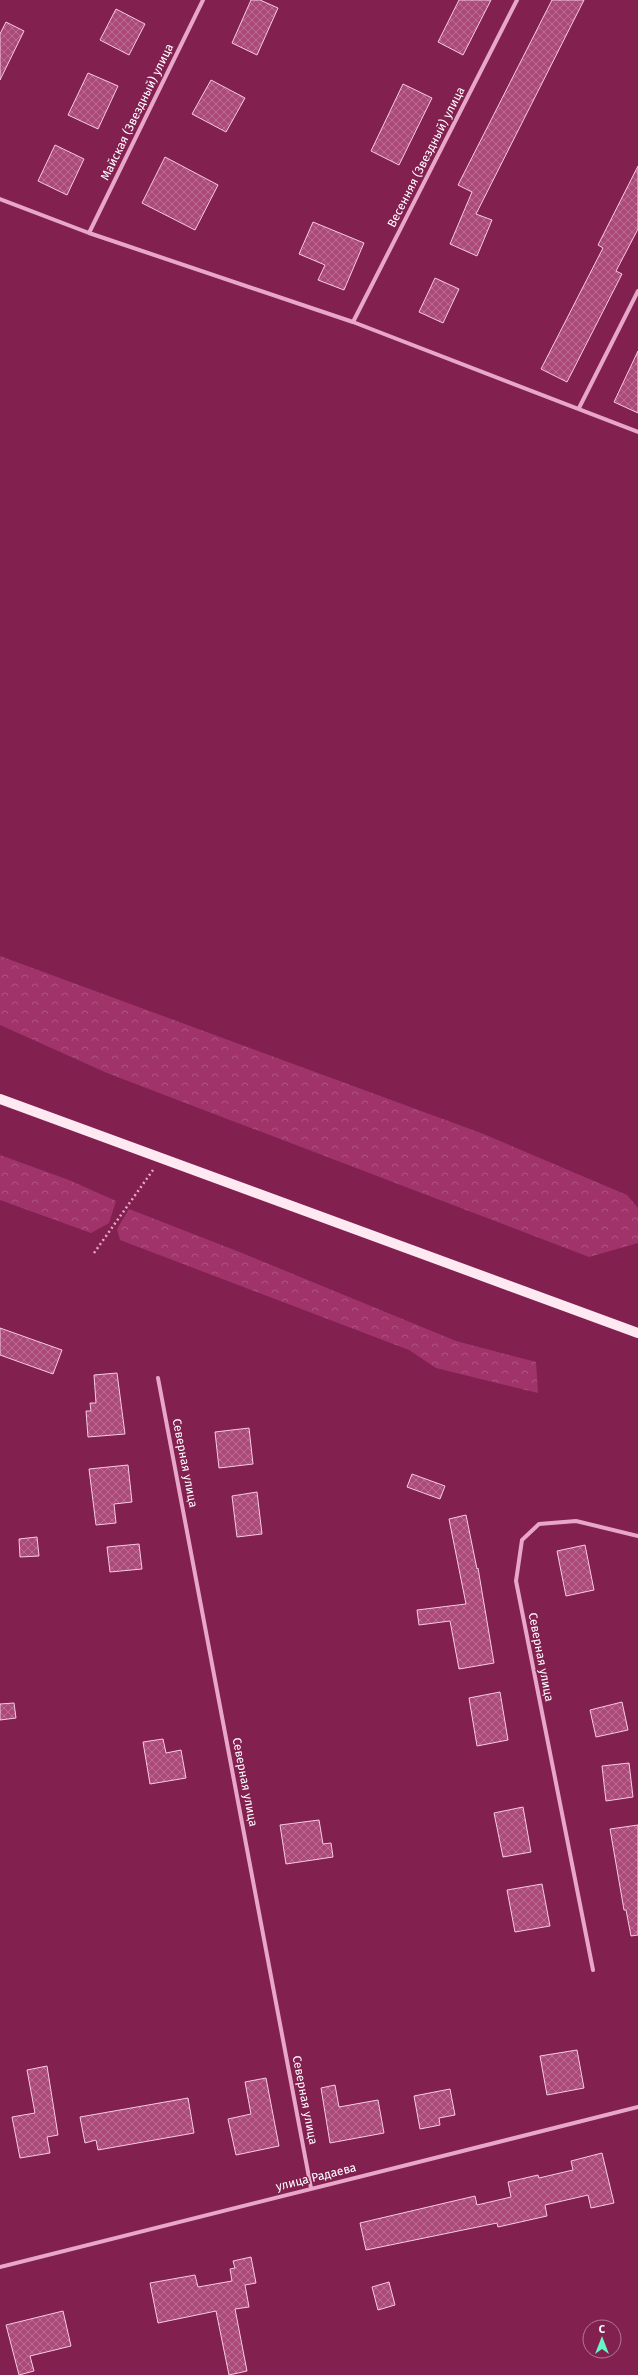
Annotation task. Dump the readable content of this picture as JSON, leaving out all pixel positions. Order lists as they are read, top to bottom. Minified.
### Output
{"streets":{"street":["Майская (Звездный) улица","Весенняя (Звездный) улица","Северная улица","улица Радаева"]},"crossings":[["Северная улица","улица Радаева"]],"north":"top"}
